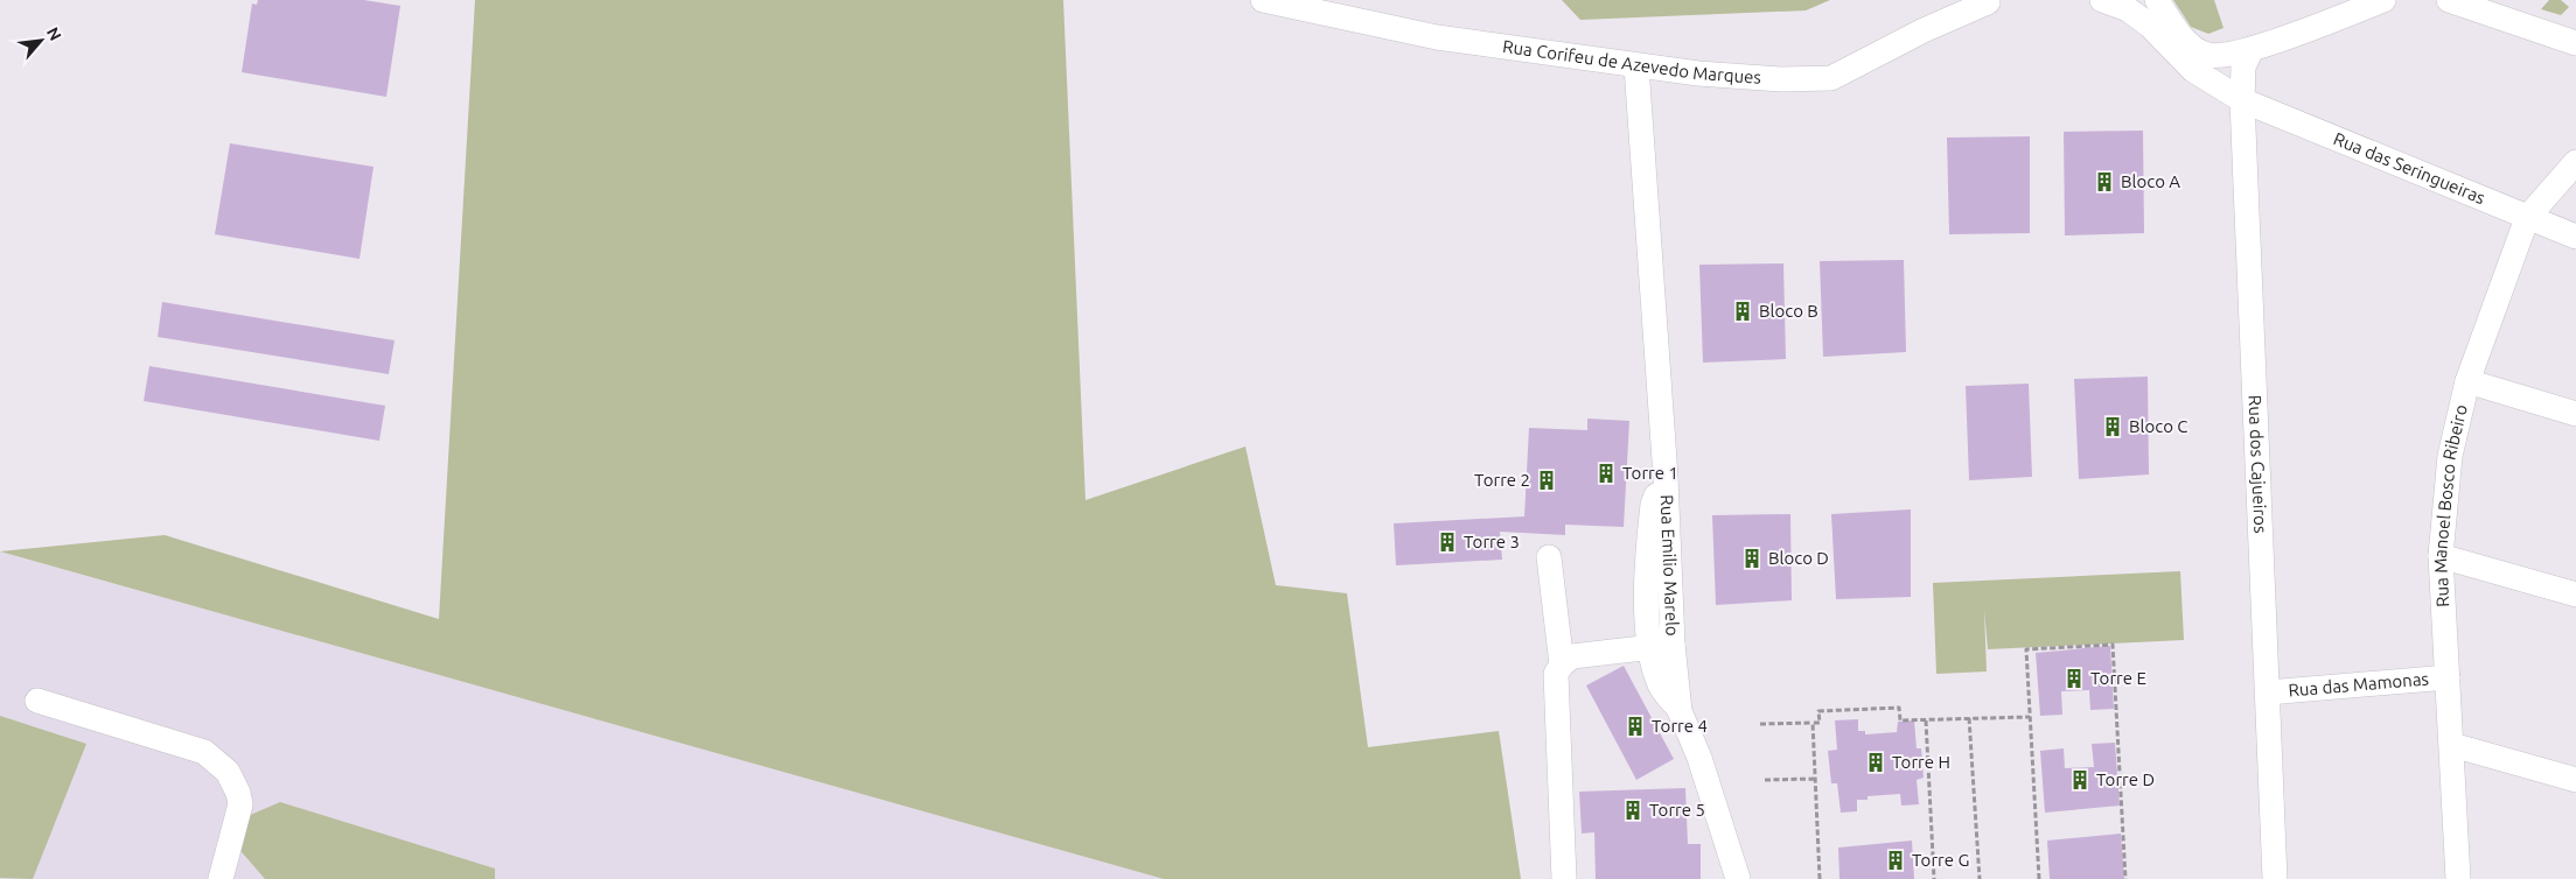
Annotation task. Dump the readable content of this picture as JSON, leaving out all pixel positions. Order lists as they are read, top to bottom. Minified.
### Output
{"streets":{"street":["Rua Corifeu de Azevedo Marques","Rua das Seringueiras","Rua dos Cajueiros","Rua Manoel Bosco Ribeiro","Rua Emilio Marelo","Rua das Mamonas"]},"crossings":[["Rua Corifeu de Azevedo Marques","Rua Emilio Marelo"],["Rua das Seringueiras","Rua dos Cajueiros"],["Rua das Seringueiras","Rua Manoel Bosco Ribeiro"],["Rua dos Cajueiros","Rua das Mamonas"],["Rua Manoel Bosco Ribeiro","Rua das Mamonas"]],"places":{"building":["Bloco A","Bloco B","Bloco C","Torre 1","Torre 2","Torre 3","Bloco D","Torre E","Torre 4","Torre H","Torre D","Torre 5","Torre G"]},"north":"top right"}
